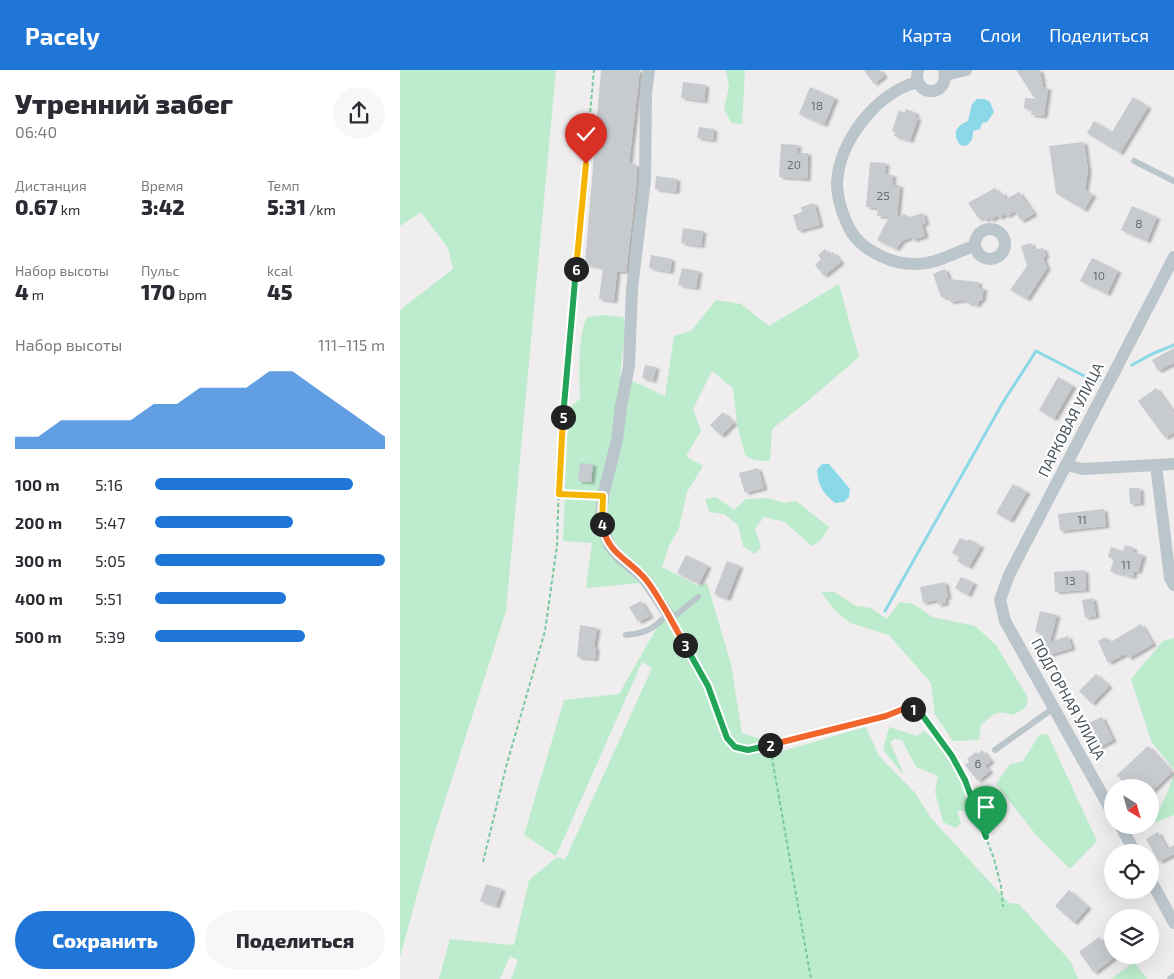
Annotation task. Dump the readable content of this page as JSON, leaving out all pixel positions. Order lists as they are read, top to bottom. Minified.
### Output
{"streets":{"street":["ПАРКОВАЯ УЛИЦА","ПОДГОРНАЯ УЛИЦА"]},"crossings":[["ПАРКОВАЯ УЛИЦА","ПОДГОРНАЯ УЛИЦА"]],"house_numbers":["18","20","25","8","10","11","11","13","6"],"north":"bottom right","page":{"header":"Pacely","nav":["Карта","Слои","Поделиться"],"heading":["Утренний забег","06:40"],"stats":[["Дистанция","0.67 km"],["Время","3:42"],["Темп","5:31 /km"],["Набор высоты","4 m"],["Пульс","170 bpm"],["kcal","45"]],"pins":["6","5","4","3","1","2"],"chart":["Набор высоты","111–115 m"],"list":[{"name":"100 m","note":"5:16"},{"name":"200 m","note":"5:47"},{"name":"300 m","note":"5:05"},{"name":"400 m","note":"5:51"},{"name":"500 m","note":"5:39"}],"buttons":["Сохранить","Поделиться"]}}
